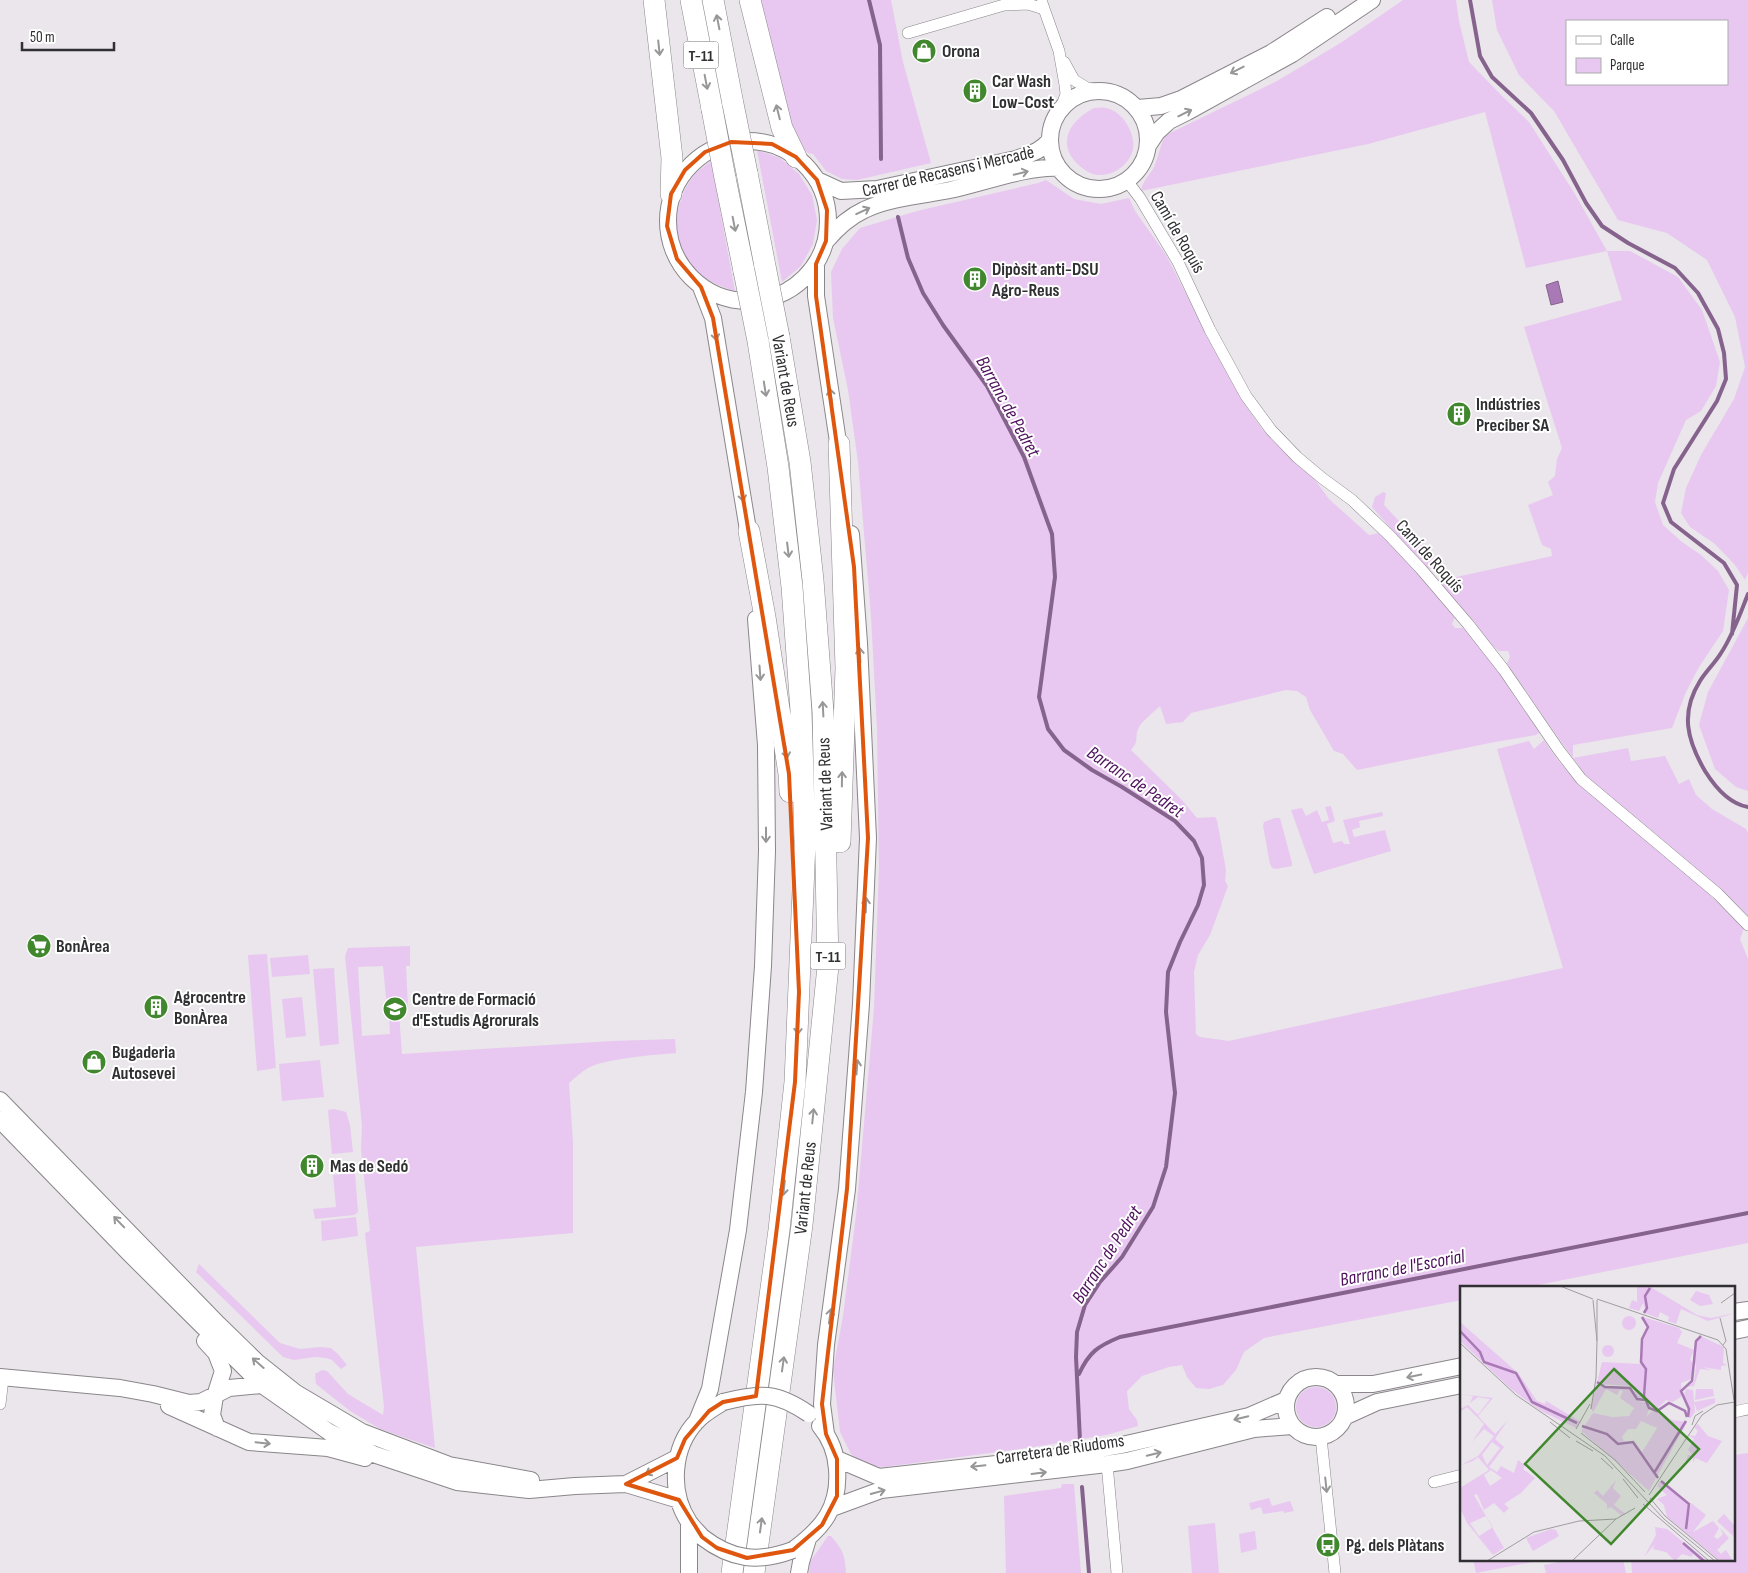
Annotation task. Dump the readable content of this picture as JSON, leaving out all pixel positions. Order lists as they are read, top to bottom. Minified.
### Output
{"streets":{"highway":["T-11","Variant de Reus"],"main road":["Carrer de Recasens i Mercadè","Carretera de Riudoms"],"street":["Camí de Roquís"]},"crossings":[["Carrer de Recasens i Mercadè","Camí de Roquís"]],"water":["Barranc de Pedret","Barranc de l'Escorial"],"places":{"shop":["Orona","Bugaderia Autosevei"],"building":["Car Wash Low-Cost","Dipòsit anti-DSU Agro-Reus","Indústries Preciber SA","Agrocentre BonÀrea","Mas de Sedó"],"supermarket":["BonÀrea"],"school or university":["Centre de Formació d'Estudis Agrorurals"],"bus stop":["Pg. dels Plàtans"]},"legend":["Calle","Parque"],"scale_bar":"50 m"}
